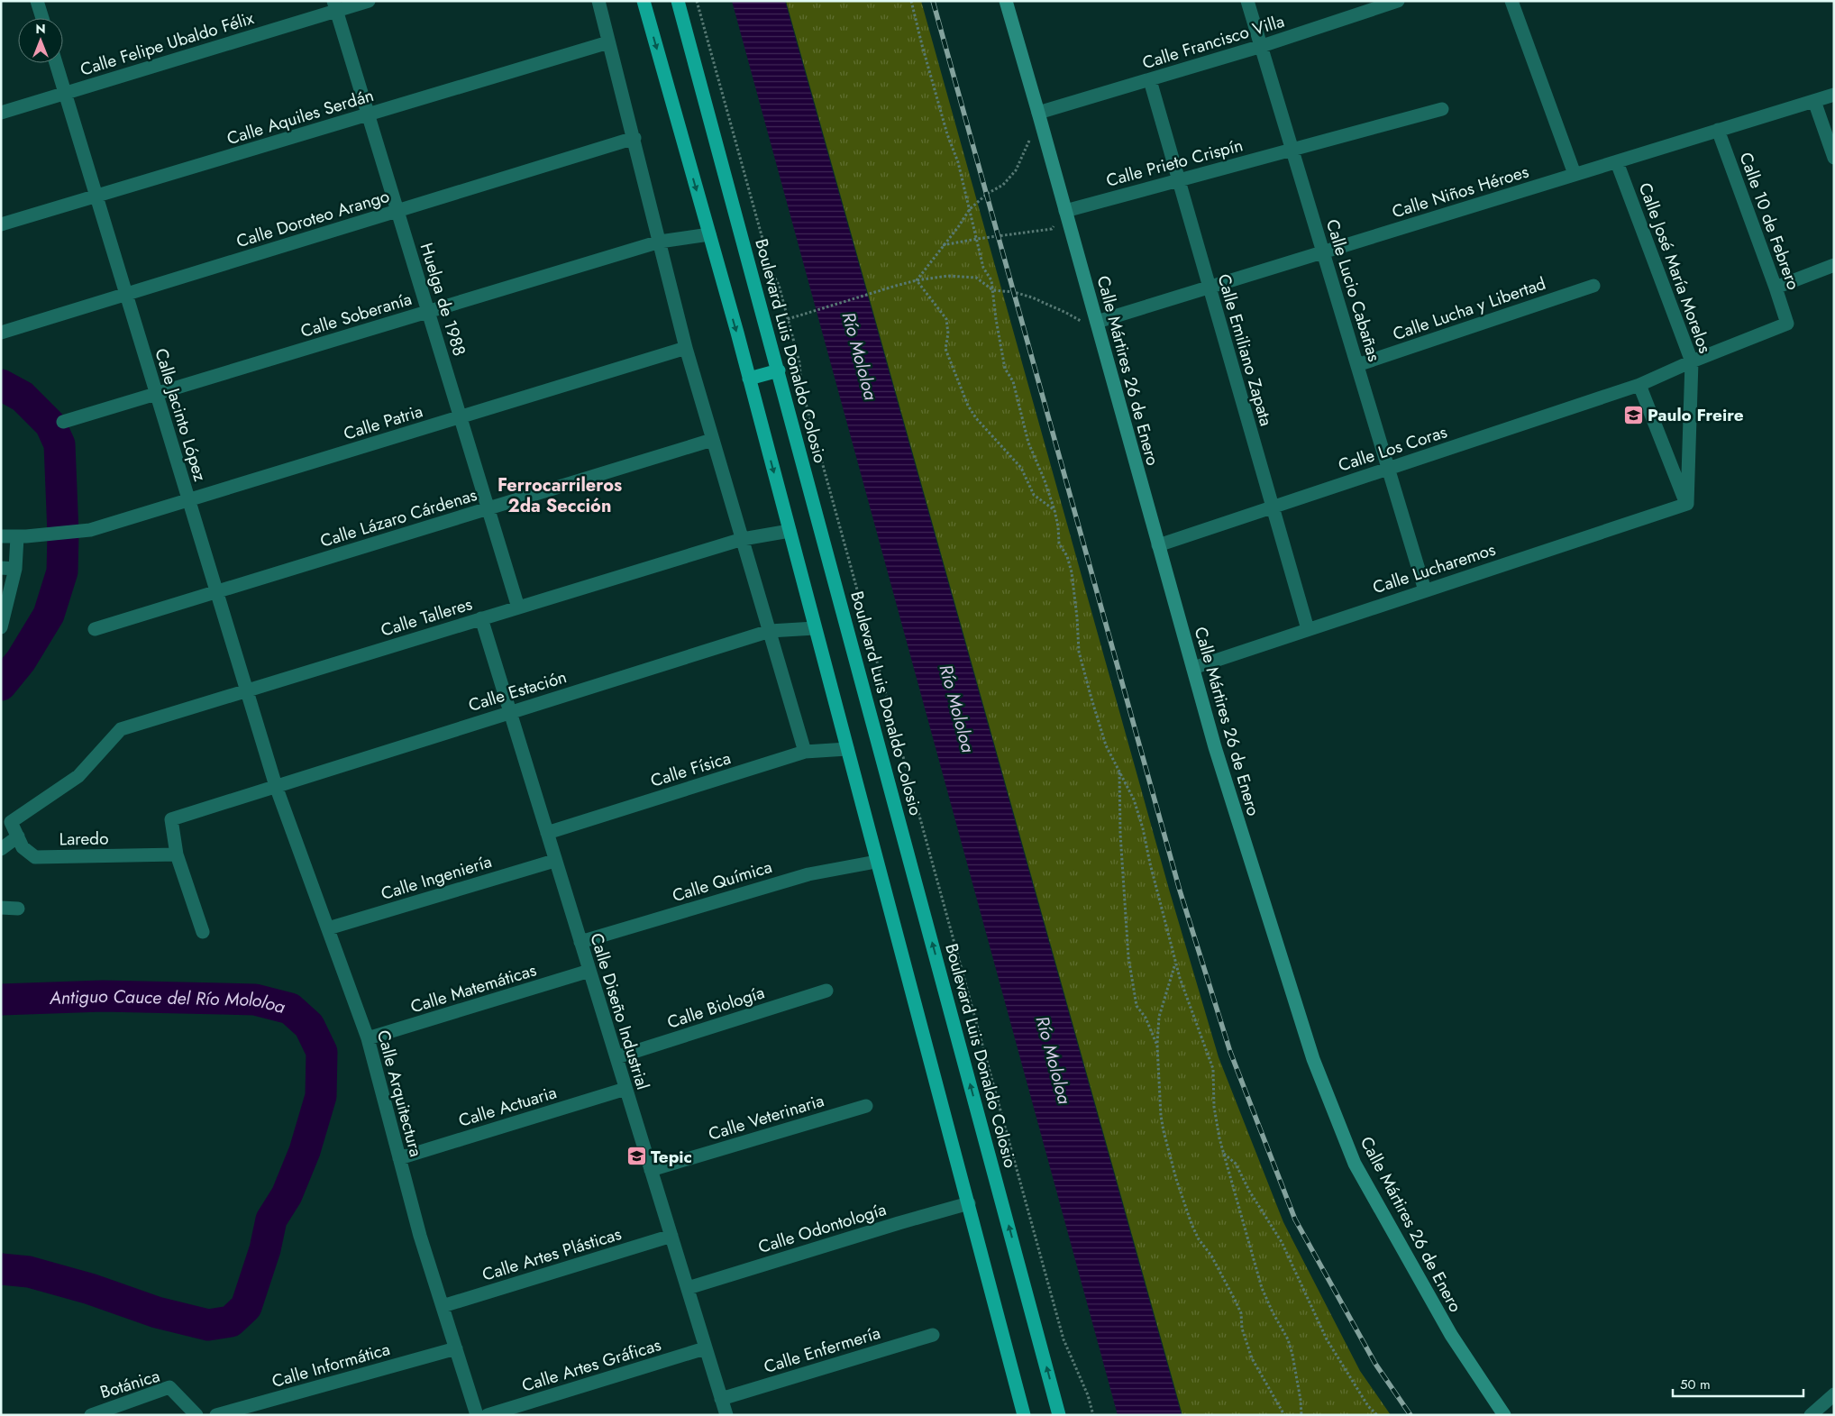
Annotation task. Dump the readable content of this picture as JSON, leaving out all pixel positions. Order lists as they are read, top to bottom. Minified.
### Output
{"streets":{"main road":["Boulevard Luis Donaldo Colosio"],"street":["Calle Francisco Villa","Calle Felipe Ubaldo Félix","Calle Aquiles Serdán","Calle Prieto Crispín","Calle Niños Héroes","Calle Doroteo Arango","Calle 10 de Febrero","Calle José María Morelos","Calle Lucio Cabañas","Huelga de 1988","Calle Lucha y Libertad","Calle Soberanía","Calle Emiliano Zapata","Calle Mártires 26 de Enero","Calle Jacinto López","Calle Patria","Calle Los Coras","Calle Lázaro Cárdenas","Calle Lucharemos","Calle Talleres","Calle Estación","Calle Física","Laredo","Calle Ingeniería","Calle Química","Calle Matemáticas","Calle Biología","Calle Diseño Industrial","Calle Arquitectura","Calle Actuaria","Calle Veterinaria","Calle Odontología","Calle Artes Plásticas","Calle Enfermería","Calle Informática","Calle Artes Gráficas","Botánica"]},"crossings":[["Calle Francisco Villa","Calle Lucio Cabañas"],["Calle Francisco Villa","Calle Emiliano Zapata"],["Calle Francisco Villa","Calle Mártires 26 de Enero"],["Calle Felipe Ubaldo Félix","Huelga de 1988"],["Calle Felipe Ubaldo Félix","Calle Jacinto López"],["Calle Aquiles Serdán","Huelga de 1988"],["Calle Aquiles Serdán","Calle Jacinto López"],["Calle Prieto Crispín","Calle Lucio Cabañas"],["Calle Prieto Crispín","Calle Emiliano Zapata"],["Calle Prieto Crispín","Calle Mártires 26 de Enero"],["Calle Niños Héroes","Calle 10 de Febrero"],["Calle Niños Héroes","Calle José María Morelos"],["Calle Niños Héroes","Calle Lucio Cabañas"],["Calle Niños Héroes","Calle Emiliano Zapata"],["Calle Niños Héroes","Calle Mártires 26 de Enero"],["Calle Doroteo Arango","Huelga de 1988"],["Calle Doroteo Arango","Calle Jacinto López"],["Calle 10 de Febrero","Calle José María Morelos"],["Calle José María Morelos","Calle Lucharemos"],["Calle Lucio Cabañas","Calle Lucha y Libertad"],["Calle Lucio Cabañas","Calle Los Coras"],["Calle Lucio Cabañas","Calle Lucharemos"],["Huelga de 1988","Calle Soberanía"],["Huelga de 1988","Calle Patria"],["Huelga de 1988","Calle Lázaro Cárdenas"],["Huelga de 1988","Calle Talleres"],["Calle Soberanía","Calle Jacinto López"],["Calle Emiliano Zapata","Calle Los Coras"],["Calle Emiliano Zapata","Calle Lucharemos"],["Calle Mártires 26 de Enero","Calle Los Coras"],["Calle Mártires 26 de Enero","Calle Lucharemos"],["Calle Jacinto López","Calle Patria"],["Calle Jacinto López","Calle Lázaro Cárdenas"],["Calle Jacinto López","Calle Talleres"],["Calle Jacinto López","Calle Estación"],["Calle Jacinto López","Calle Arquitectura"],["Calle Talleres","Laredo"],["Calle Talleres","Calle Diseño Industrial"],["Calle Estación","Calle Diseño Industrial"],["Calle Estación","Calle Arquitectura"],["Calle Física","Calle Diseño Industrial"],["Calle Ingeniería","Calle Diseño Industrial"],["Calle Ingeniería","Calle Arquitectura"],["Calle Química","Calle Diseño Industrial"],["Calle Matemáticas","Calle Diseño Industrial"],["Calle Matemáticas","Calle Arquitectura"],["Calle Biología","Calle Diseño Industrial"],["Calle Diseño Industrial","Calle Actuaria"],["Calle Diseño Industrial","Calle Veterinaria"],["Calle Diseño Industrial","Calle Odontología"],["Calle Diseño Industrial","Calle Artes Plásticas"],["Calle Diseño Industrial","Calle Enfermería"],["Calle Diseño Industrial","Calle Artes Gráficas"],["Calle Arquitectura","Calle Actuaria"],["Calle Arquitectura","Calle Artes Plásticas"],["Calle Arquitectura","Calle Informática"]],"districts":["Ferrocarrileros 2da Sección"],"water":["Río Mololoa","Antiguo Cauce del Río Mololoa"],"places":{"school or university":["Paulo Freire","Tepic"]},"scale_bar":"50 m","north":"top"}
